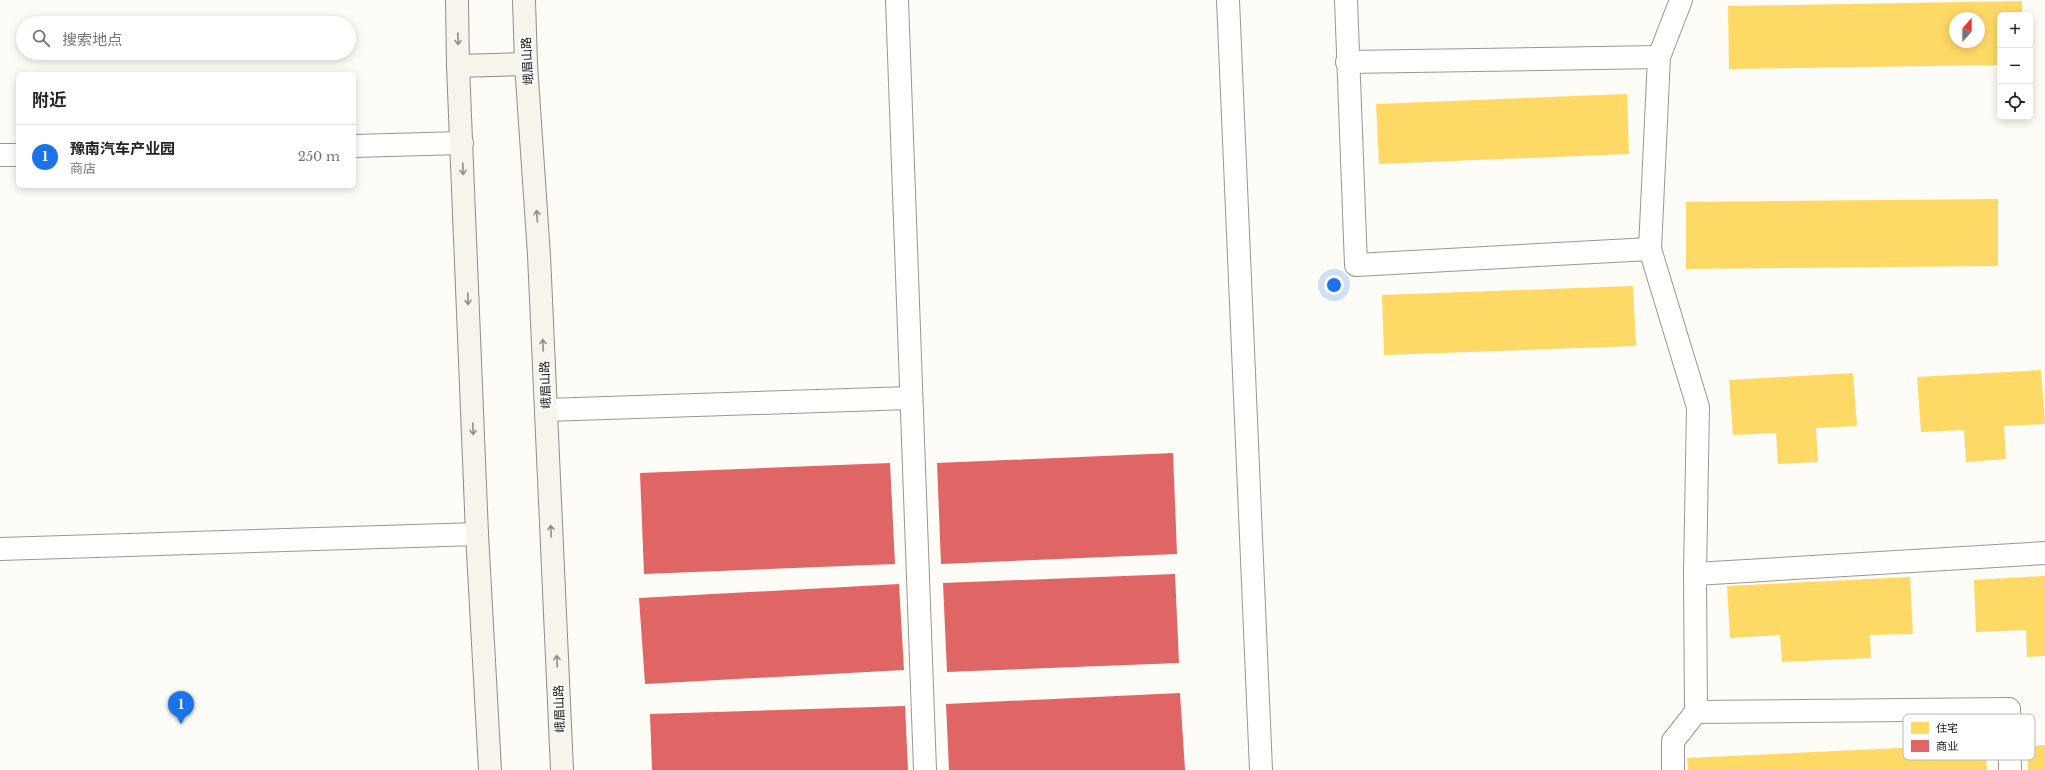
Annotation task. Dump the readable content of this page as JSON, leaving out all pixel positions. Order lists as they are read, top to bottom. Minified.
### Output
{"streets":{"street":["峨眉山路"]},"legend":["住宅","商业"],"north":"top","page":{"map_buttons":["+","−"],"search":"搜索地点","heading":"附近","list":[{"mark":"1","name":"豫南汽车产业园","note":"商店","value":"250 m"}],"pins":"1"}}
